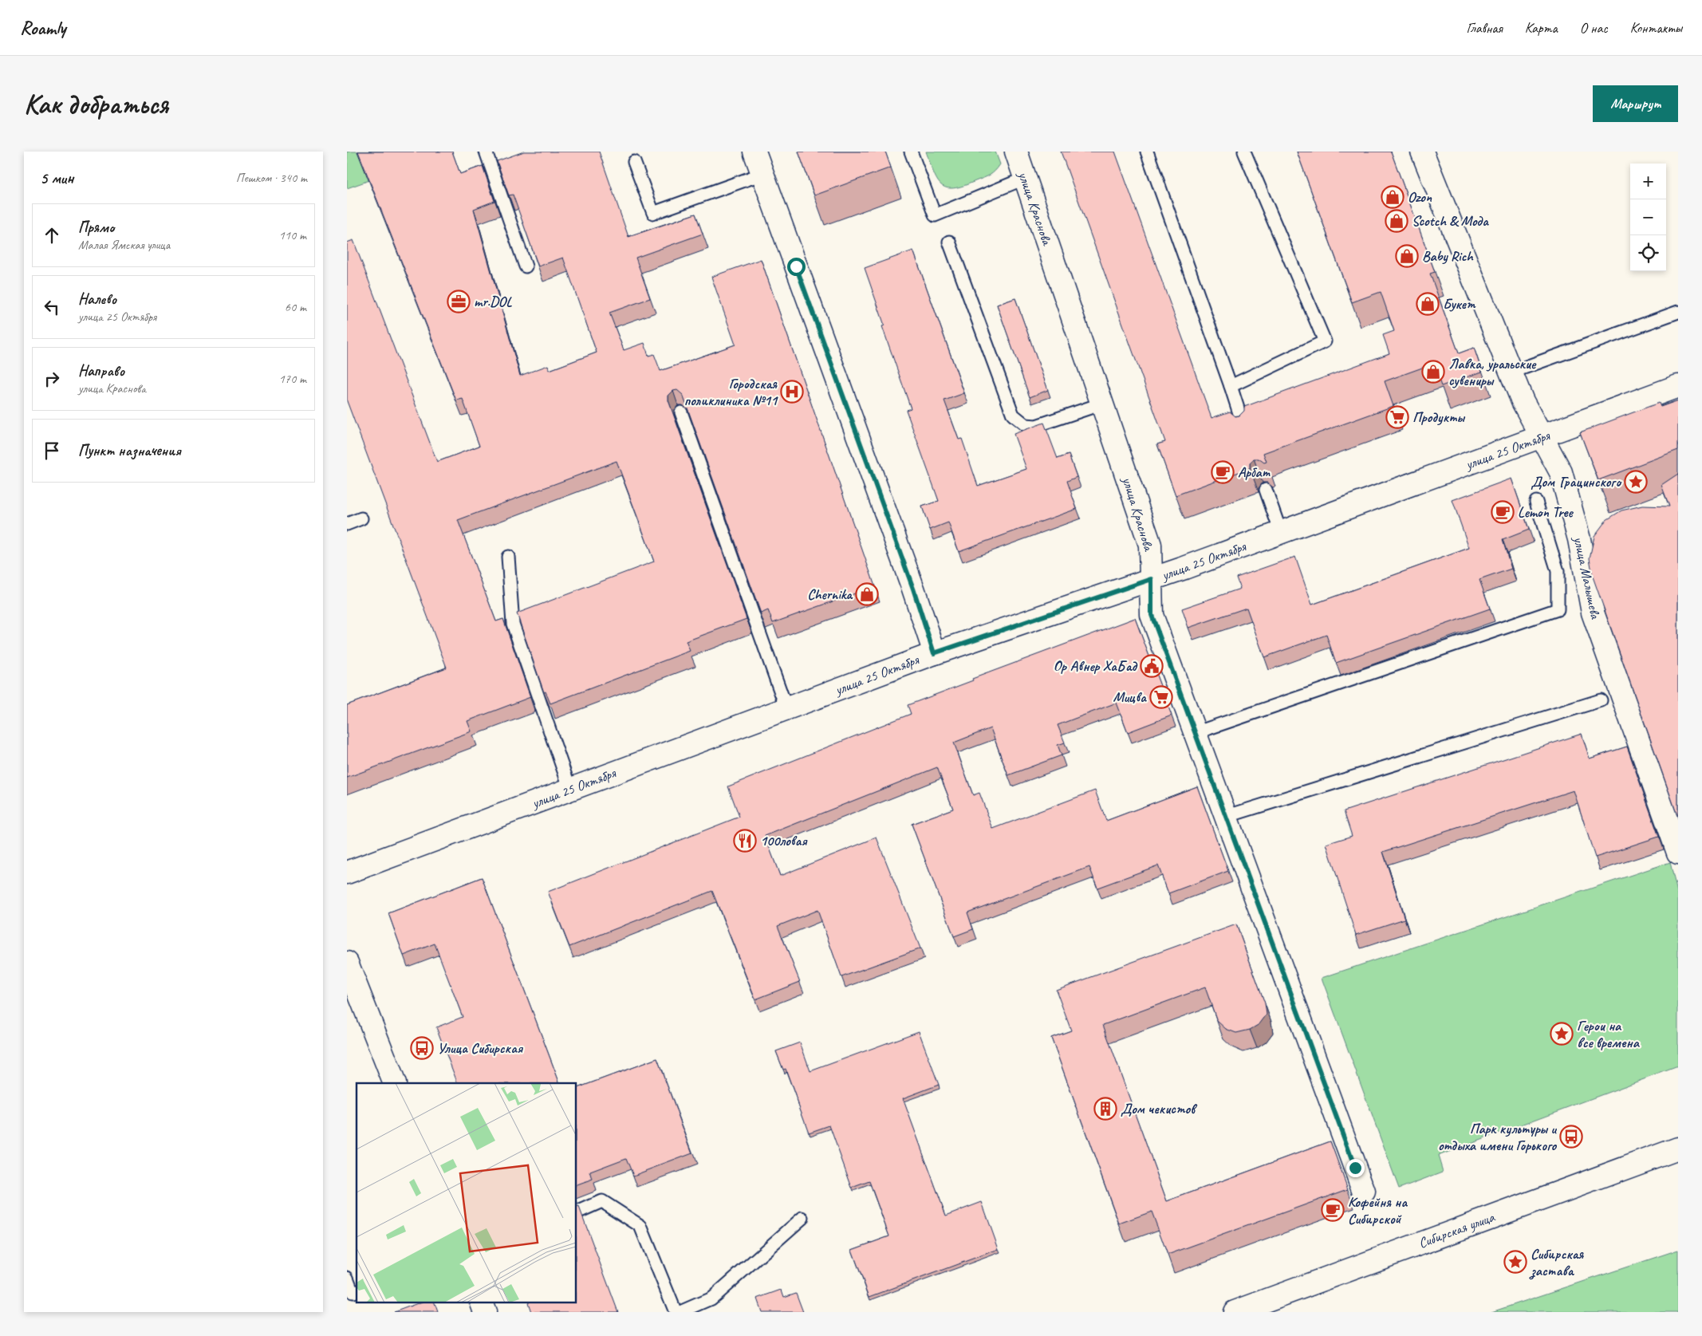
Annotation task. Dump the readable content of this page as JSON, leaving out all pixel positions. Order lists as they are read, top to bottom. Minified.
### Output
{"streets":{"street":["улица Краснова","улица 25 Октября","улица Малышева","Сибирская улица"]},"crossings":[["улица Краснова","улица 25 Октября"],["улица 25 Октября","улица Малышева"]],"places":{"shop":["Ozon","Scotch & Мода","Baby Rich","Букет","Лавка, уральские сувениры","Chernika"],"office":["mr.DOL"],"hospital":["Городская поликлиника №11"],"supermarket":["Продукты","Мицва"],"cafe":["Арбат","Lemon Tree","Кофейня на Сибирской"],"place":["Дом Грацинского","Герои на все времена","Сибирская застава"],"public building":["Ор Авнер ХаБад"],"restaurant":["100ловая"],"bus stop":["Улица Сибирская","Парк культуры и отдыха имени Горького"],"building":["Дом чекистов"]},"page":{"header":"Roamly","nav":["Главная","Карта","О нас","Контакты"],"buttons":"Маршрут","title":"Как добраться","heading":["5 мин","Пешком · 340 m"],"map_buttons":["+","−"],"list":[["Прямо","Малая Ямская улица","110 m"],["Налево","улица 25 Октября","60 m"],["Направо","улица Краснова","170 m"],"Пункт назначения"]}}
